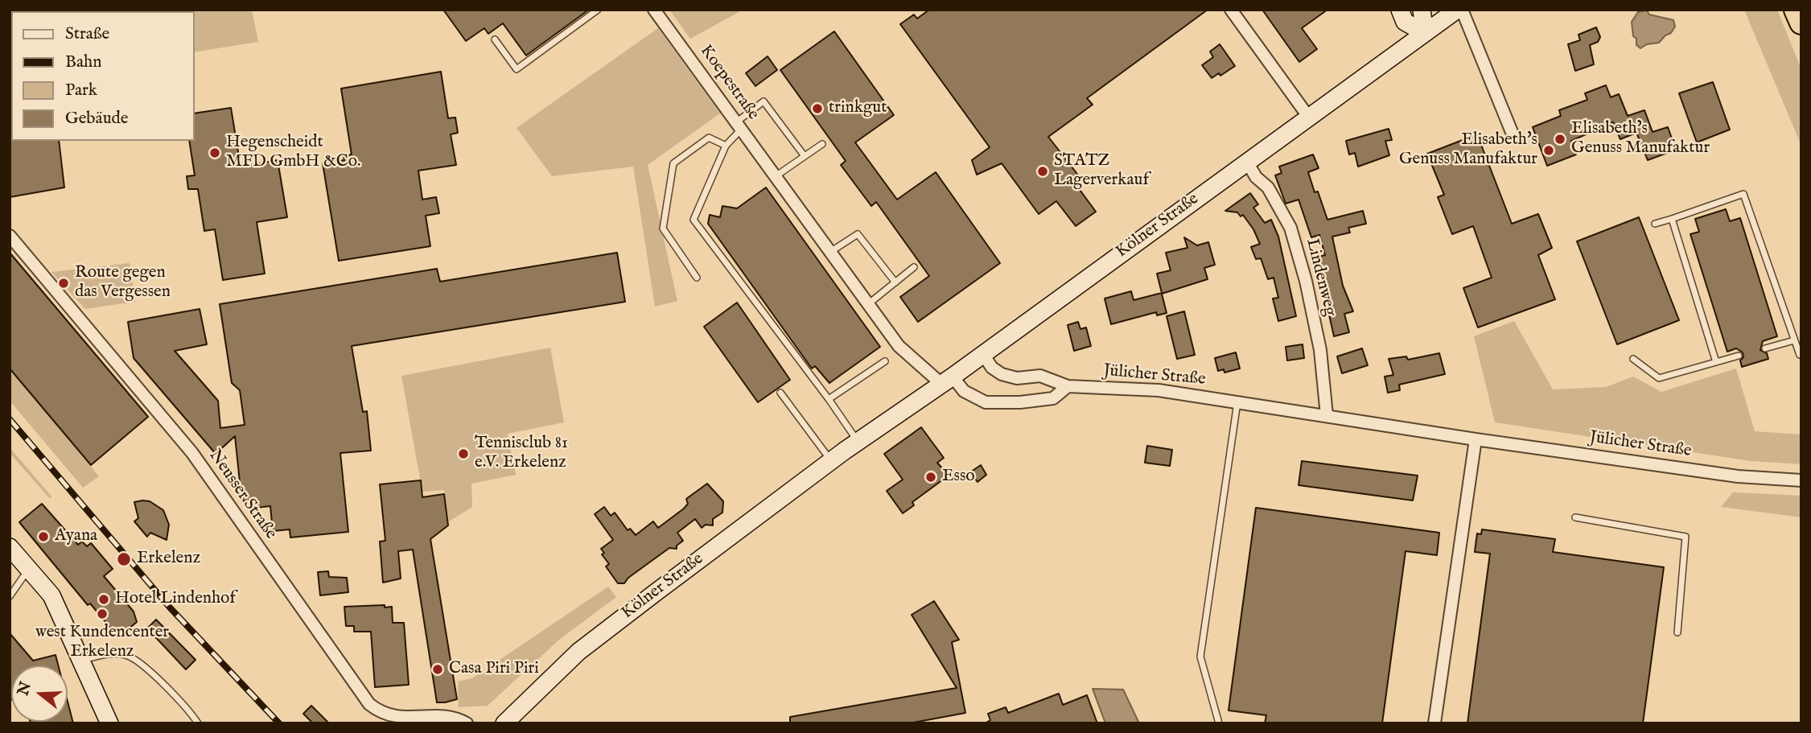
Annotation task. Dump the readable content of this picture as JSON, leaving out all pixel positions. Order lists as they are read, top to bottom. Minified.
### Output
{"streets":{"main road":["Kölner Straße"],"street":["Koepestraße","Lindenweg","Jülicher Straße","Neusser Straße"]},"crossings":[["Koepestraße","Kölner Straße"],["Kölner Straße","Lindenweg"],["Kölner Straße","Jülicher Straße"],["Lindenweg","Jülicher Straße"]],"places":["trinkgut","Elisabeth’s Genuss Manufaktur","Elisabeth's Genuss Manufaktur","Hegenscheidt MFD GmbH &Co.","STATZ Lagerverkauf","Route gegen das Vergessen","Tennisclub 81 e.V. Erkelenz","Esso","Ayana","Erkelenz","Hotel Lindenhof","west Kundencenter Erkelenz","Casa Piri Piri"],"legend":["Straße","Bahn","Park","Gebäude"],"north":"left"}
